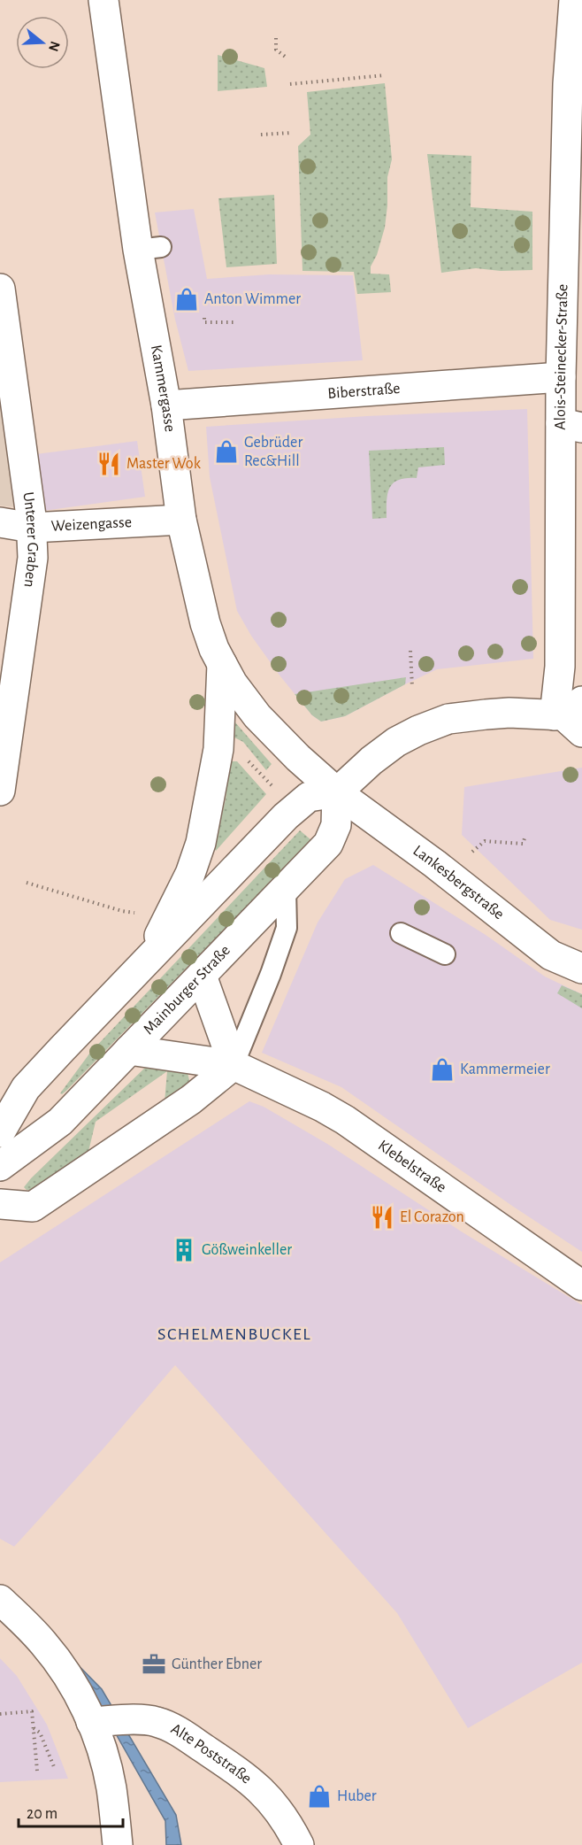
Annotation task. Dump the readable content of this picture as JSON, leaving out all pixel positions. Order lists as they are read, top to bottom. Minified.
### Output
{"streets":{"main road":["Alois-Steinecker-Straße","Kammergasse","Biberstraße","Weizengasse","Unterer Graben","Lankesbergstraße","Mainburger Straße","Klebelstraße","Alte Poststraße"]},"crossings":[["Alois-Steinecker-Straße","Biberstraße"],["Kammergasse","Biberstraße"],["Kammergasse","Weizengasse"],["Kammergasse","Lankesbergstraße"],["Kammergasse","Mainburger Straße"],["Weizengasse","Unterer Graben"],["Lankesbergstraße","Mainburger Straße"],["Mainburger Straße","Klebelstraße"]],"districts":["SCHELMENBUCKEL"],"places":{"shop":["Anton Wimmer","Gebrüder Rec&Hill","Kammermeier","Huber"],"restaurant":["Master Wok","El Corazon"],"building":["Gößweinkeller"],"office":["Günther Ebner"]},"scale_bar":"20 m","north":"right"}
